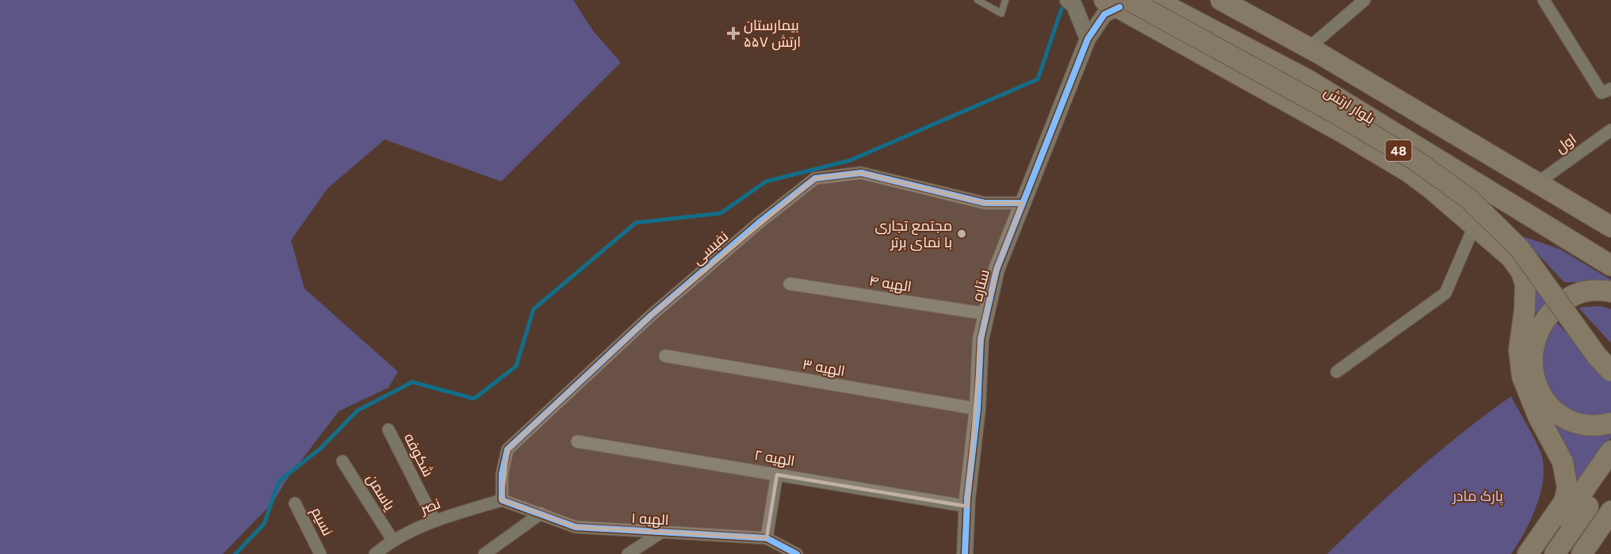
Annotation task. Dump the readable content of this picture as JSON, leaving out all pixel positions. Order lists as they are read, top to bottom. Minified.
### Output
{"streets":{"highway":["بلوار ارتش","48"],"street":["اول","نفیسی","الهیه ۴","ستاره","الهیه ۳","شکوفه","الهیه ۲","یاسمن","نصر","الهیه ۱","نسیم"]},"crossings":[["بلوار ارتش","اول"],["48","ستاره"],["نفیسی","ستاره"],["نفیسی","نصر"],["نفیسی","الهیه ۱"],["الهیه ۴","ستاره"],["ستاره","الهیه ۳"],["ستاره","الهیه ۲"],["شکوفه","نصر"],["یاسمن","نصر"],["نصر","الهیه ۱"]],"parks":["پارک مادر"],"places":{"health":["بیمارستان ۵۵۷ ارتش"],"other":["مجتمع تجاری با نمای برتر"]}}
